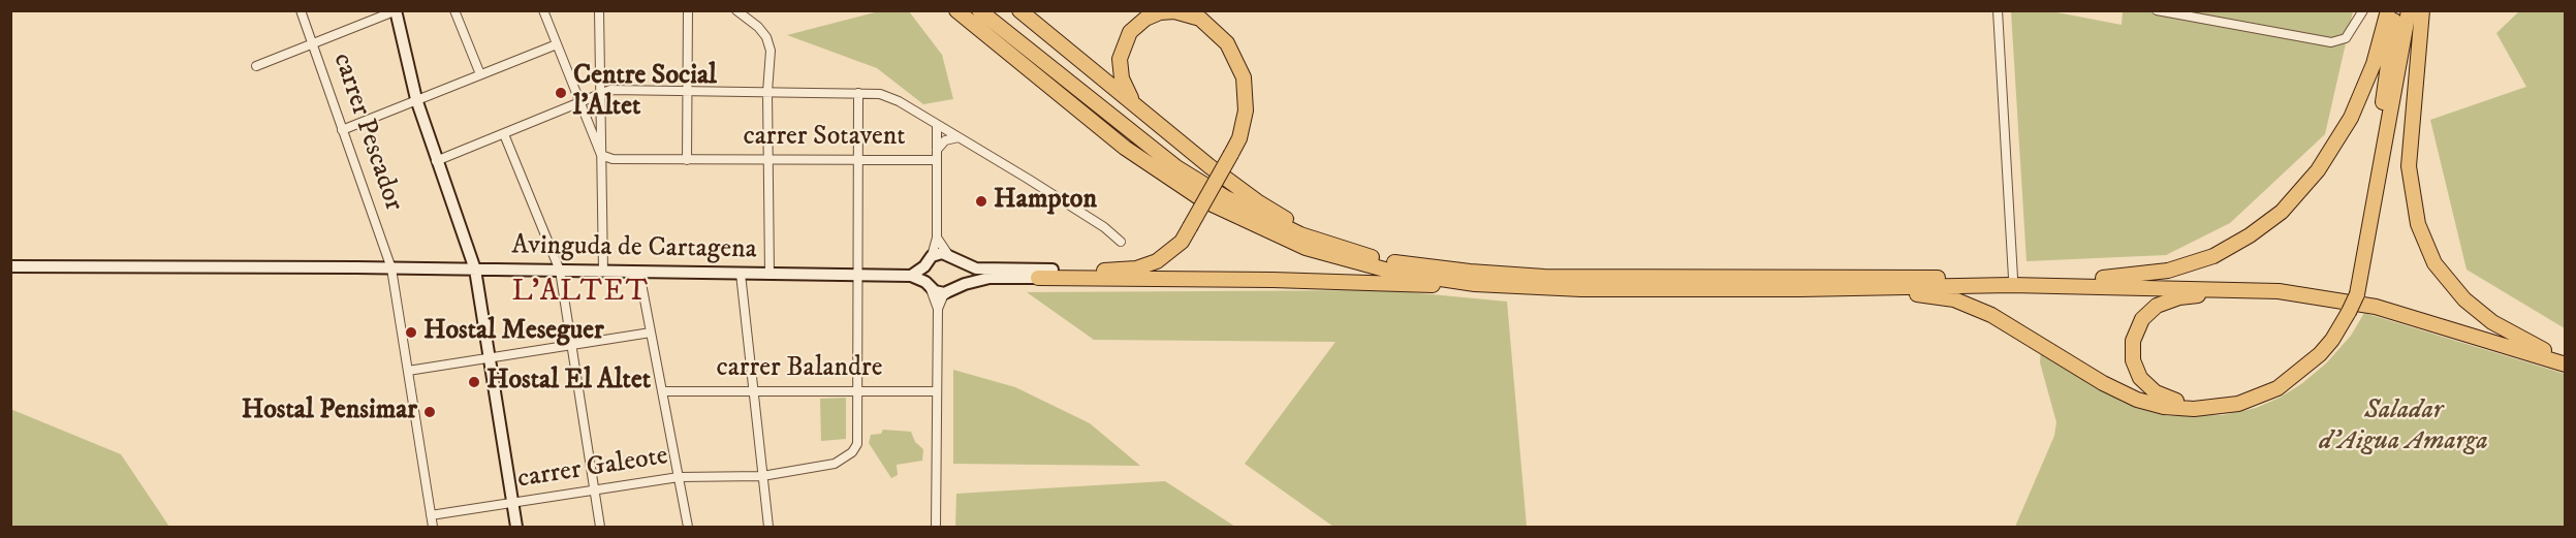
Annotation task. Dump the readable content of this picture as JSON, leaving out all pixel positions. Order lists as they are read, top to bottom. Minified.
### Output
{"streets":{"main road":["Avinguda de Cartagena"],"street":["carrer Pescador","carrer Sotavent","carrer Balandre","carrer Galeote"]},"crossings":[["carrer Pescador","Avinguda de Cartagena"],["carrer Pescador","carrer Galeote"],["carrer Balandre","carrer Galeote"]],"districts":["L'ALTET"],"parks":["Saladar d’Aigua Amarga"],"places":["Centre Social l'Altet","Hampton","Hostal Meseguer","Hostal El Altet","Hostal Pensimar"]}
